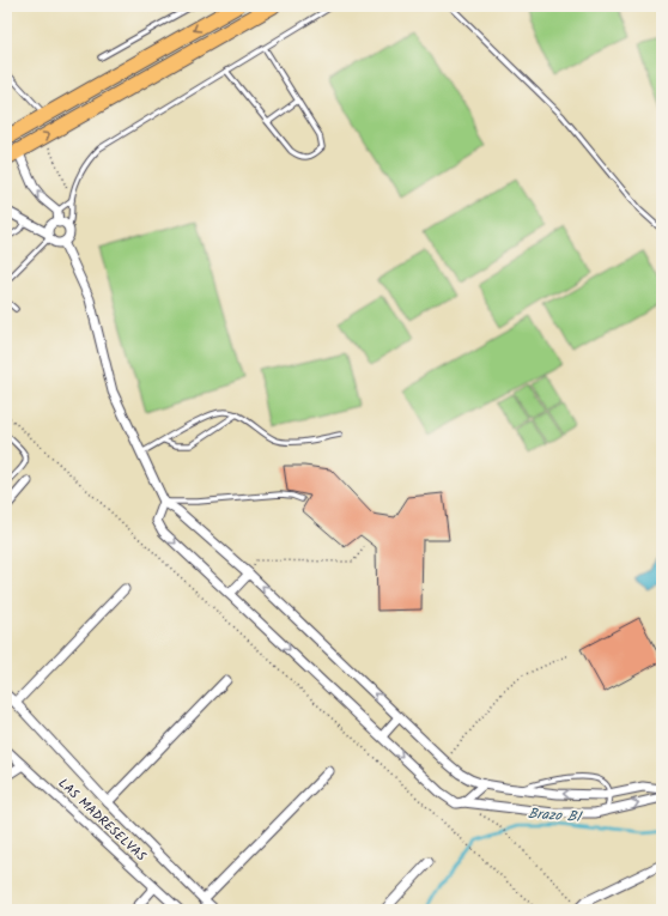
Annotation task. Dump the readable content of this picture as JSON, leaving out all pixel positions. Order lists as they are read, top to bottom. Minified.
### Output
{"streets":{"street":["LAS MADRESELVAS"]},"water":["Brazo B1"]}
